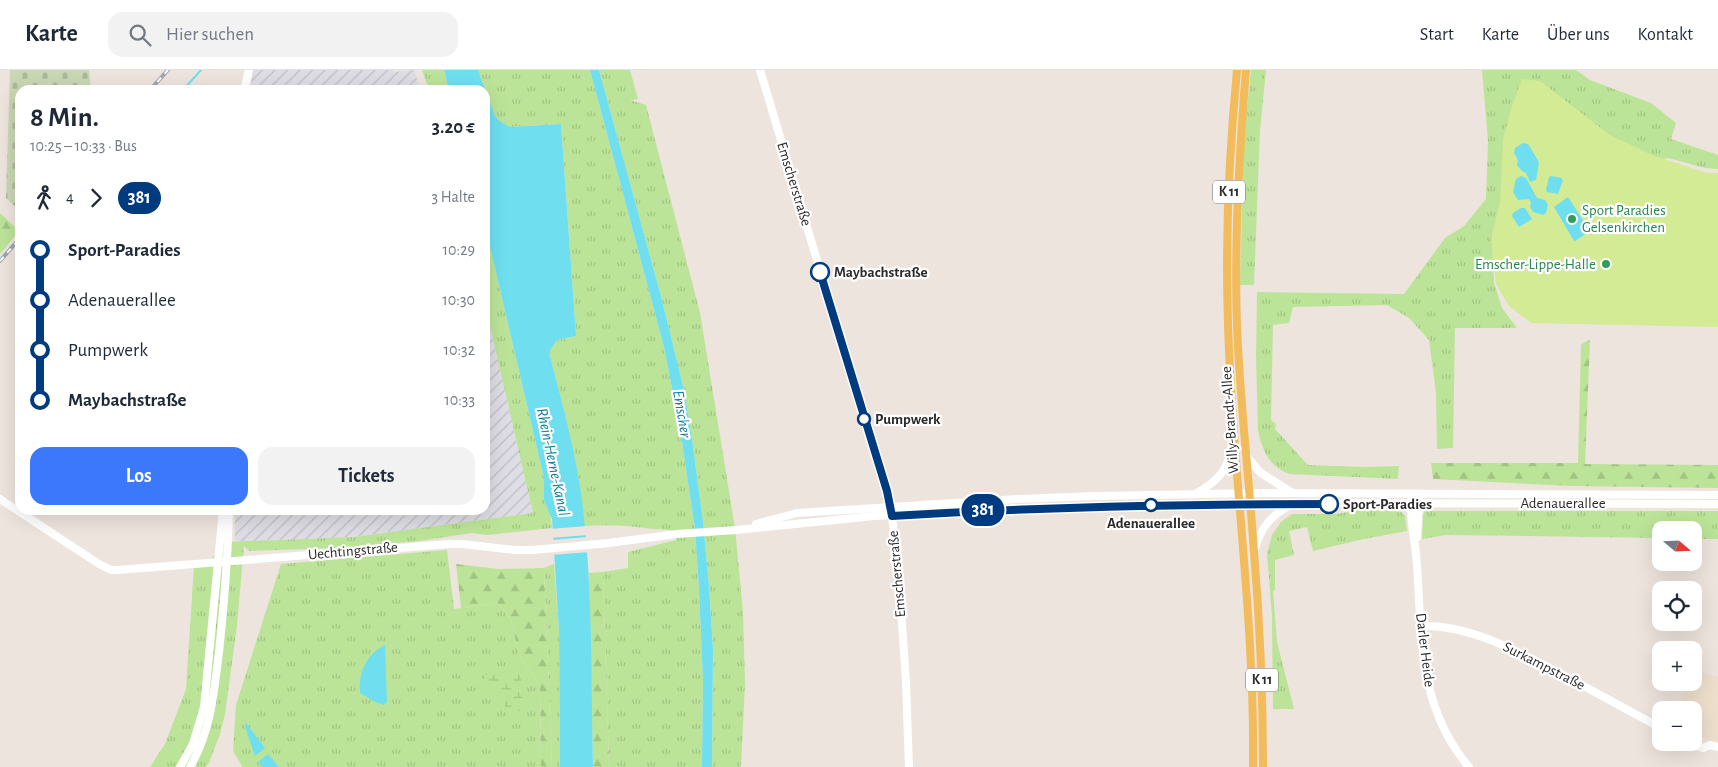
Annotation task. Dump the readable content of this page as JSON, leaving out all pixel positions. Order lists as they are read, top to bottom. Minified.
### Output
{"streets":{"main road":["Emscherstraße","K 11","Willy-Brandt-Allee","Adenauerallee","Uechtingstraße","Darler Heide","Surkampstraße"]},"crossings":[["Emscherstraße","Adenauerallee"],["Willy-Brandt-Allee","Adenauerallee"],["Adenauerallee","Uechtingstraße"],["Adenauerallee","Darler Heide"],["Darler Heide","Surkampstraße"]],"water":["Emscher","Rhein-Herne-Kanal"],"places":["Sport Paradies Gelsenkirchen","Emscher-Lippe-Halle","Maybachstraße","Pumpwerk","Sport-Paradies","Adenauerallee"],"lines":["bus line 381"],"north":"right","page":{"header":"Karte","search":"Hier suchen","nav":["Start","Karte","Über uns","Kontakt"],"on_map":"381","heading":["8 Min.","10:25 – 10:33 · Bus","3.20 €"],"legs":["4","381","3 Halte"],"list":[{"name":"Sport-Paradies","value":"10:29"},{"name":"Adenauerallee","value":"10:30"},{"name":"Pumpwerk","value":"10:32"},{"name":"Maybachstraße","value":"10:33"}],"buttons":["Los","Tickets"],"map_buttons":["+","−"]}}
